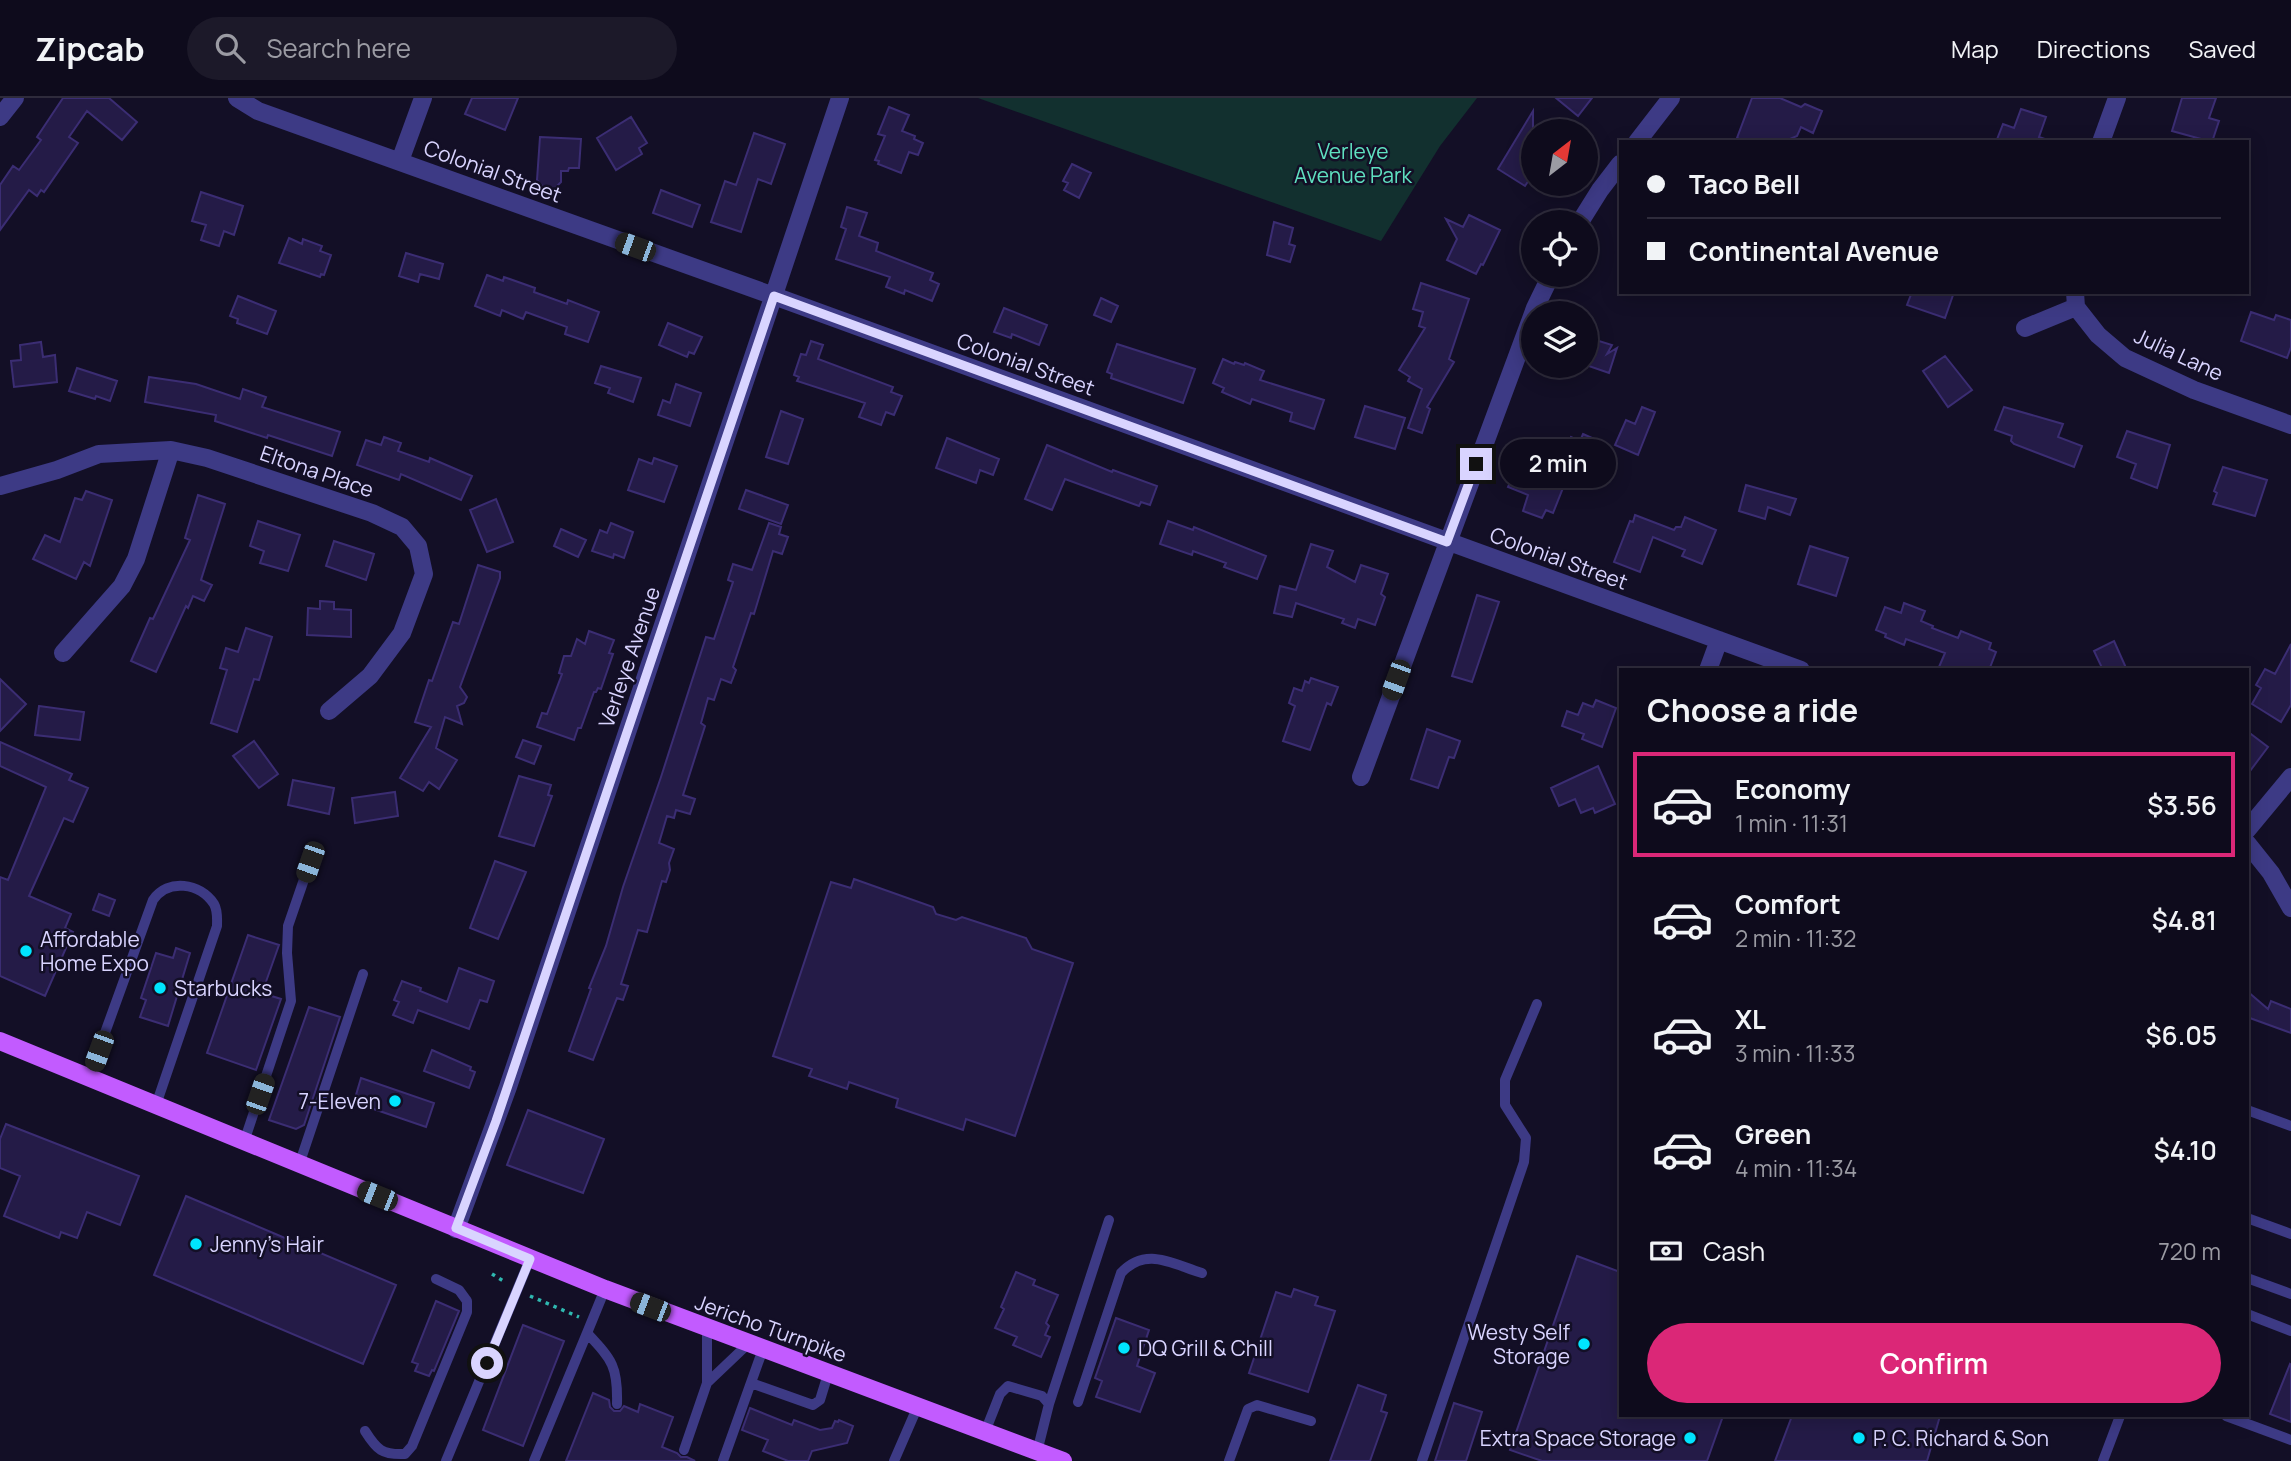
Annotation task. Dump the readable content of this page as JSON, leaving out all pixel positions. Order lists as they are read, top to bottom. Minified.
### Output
{"streets":{"main road":["Jericho Turnpike"],"street":["Colonial Street","Julia Lane","Eltona Place","Verleye Avenue"]},"crossings":[["Colonial Street","Verleye Avenue"],["Verleye Avenue","Jericho Turnpike"]],"parks":["Verleye Avenue Park"],"places":["Affordable Home Expo","Starbucks","7-Eleven","Jenny's Hair","Westy Self Storage","DQ Grill & Chill","Extra Space Storage","P. C. Richard & Son"],"north":"top right","page":{"header":"Zipcab","search":"Search here","nav":["Map","Directions","Saved"],"banner":["Taco Bell","Continental Avenue"],"bubble":"2 min","heading":"Choose a ride","list":[{"name":"Economy","note":"1 min · 11:31","value":"$3.56"},{"name":"Comfort","note":"2 min · 11:32","value":"$4.81"},{"name":"XL","note":"3 min · 11:33","value":"$6.05"},{"name":"Green","note":"4 min · 11:34","value":"$4.10"}],"pay":["Cash","720 m"],"buttons":"Confirm"}}
